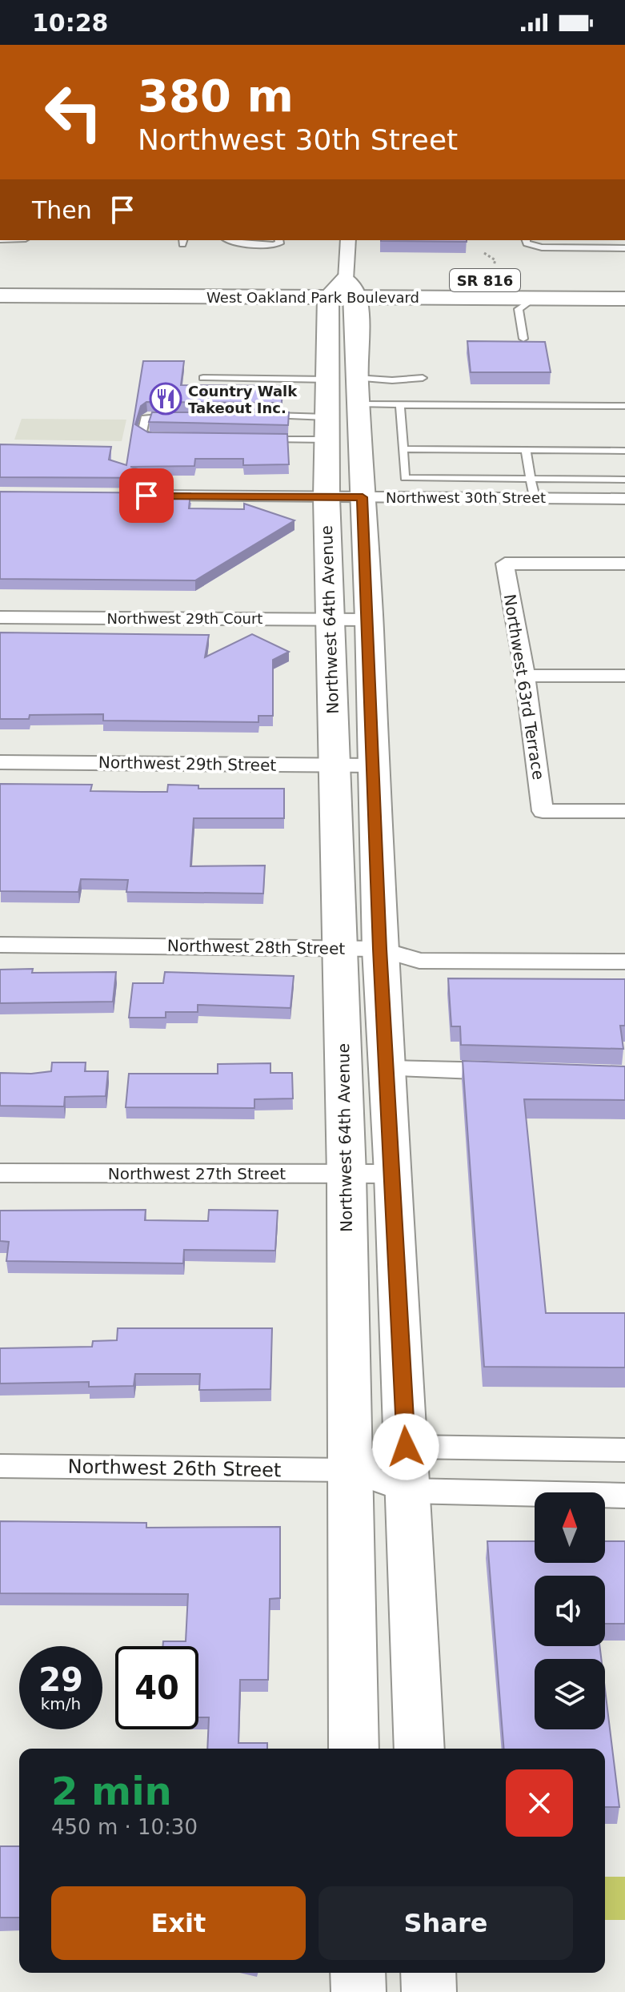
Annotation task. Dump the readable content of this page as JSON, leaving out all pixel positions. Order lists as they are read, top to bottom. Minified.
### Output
{"streets":{"street":["SR 816","West Oakland Park Boulevard","Northwest 30th Street","Northwest 29th Court","Northwest 64th Avenue","Northwest 63rd Terrace","Northwest 29th Street","Northwest 28th Street","Northwest 27th Street","Northwest 26th Street"]},"crossings":[["West Oakland Park Boulevard","Northwest 64th Avenue"],["Northwest 30th Street","Northwest 64th Avenue"],["Northwest 29th Court","Northwest 64th Avenue"],["Northwest 64th Avenue","Northwest 29th Street"],["Northwest 64th Avenue","Northwest 28th Street"],["Northwest 64th Avenue","Northwest 27th Street"],["Northwest 64th Avenue","Northwest 26th Street"]],"places":{"restaurant":["Country Walk Takeout Inc."]},"north":"top","page":{"status":"10:28","turn":["380 m","Northwest 30th Street"],"then":"Then","speed":"29 km/h","limit":"40","heading":["2 min","450 m · 10:30"],"buttons":["Exit","Share"]}}
